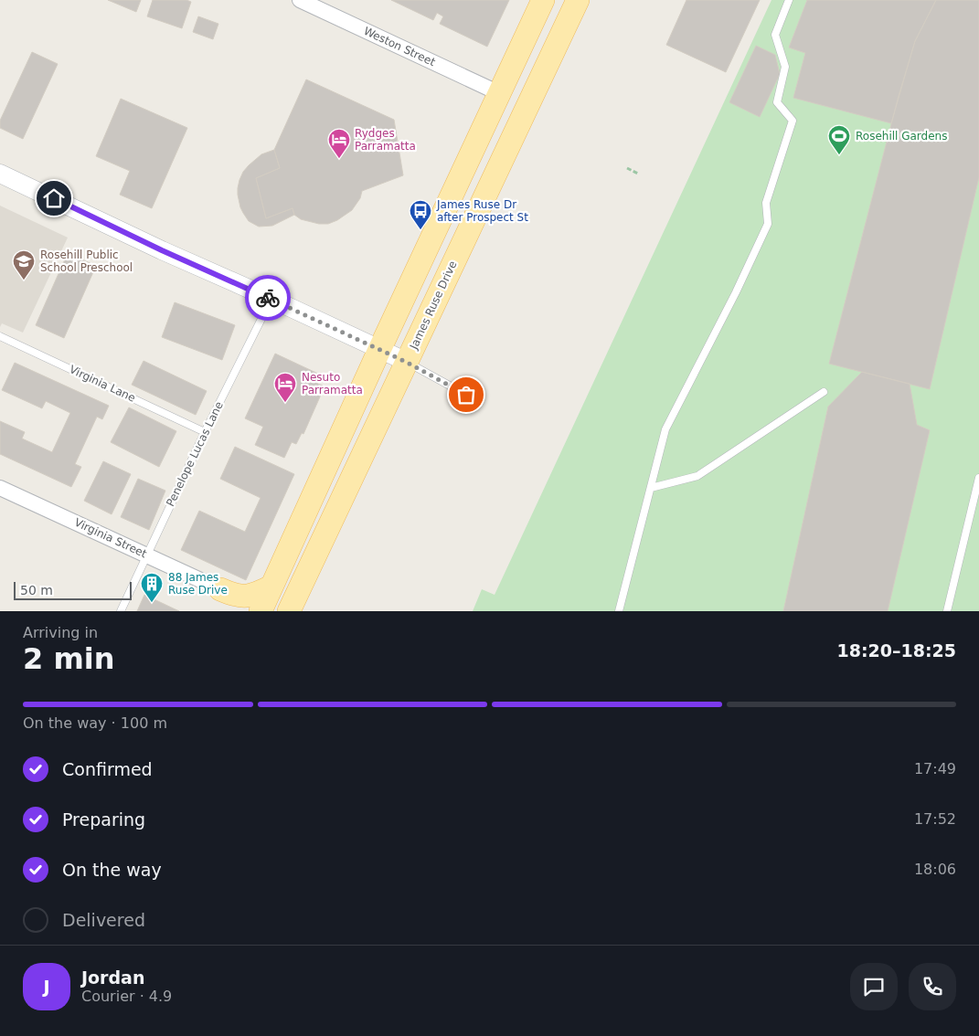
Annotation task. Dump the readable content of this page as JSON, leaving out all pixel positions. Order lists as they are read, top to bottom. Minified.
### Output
{"streets":{"main road":["James Ruse Drive"],"street":["Weston Street","Virginia Street"],"lane":["Virginia Lane","Penelope Lucas Lane"]},"crossings":[["Virginia Lane","Penelope Lucas Lane"],["Penelope Lucas Lane","Virginia Street"]],"places":{"sports":["Rosehill Gardens"],"hotel":["Rydges Parramatta","Nesuto Parramatta"],"bus stop":["James Ruse Dr after Prospect St"],"school or university":["Rosehill Public School Preschool"],"building":["88 James Ruse Drive"]},"scale_bar":"50 m","page":{"scale":"50 m","heading":["2 min","Arriving in","18:20–18:25"],"panel":["Jordan","Courier · 4.9"],"bar":"On the way · 100 m","list":[["Confirmed","17:49"],["Preparing","17:52"],["On the way","18:06"],"Delivered"],"round":"J"}}
